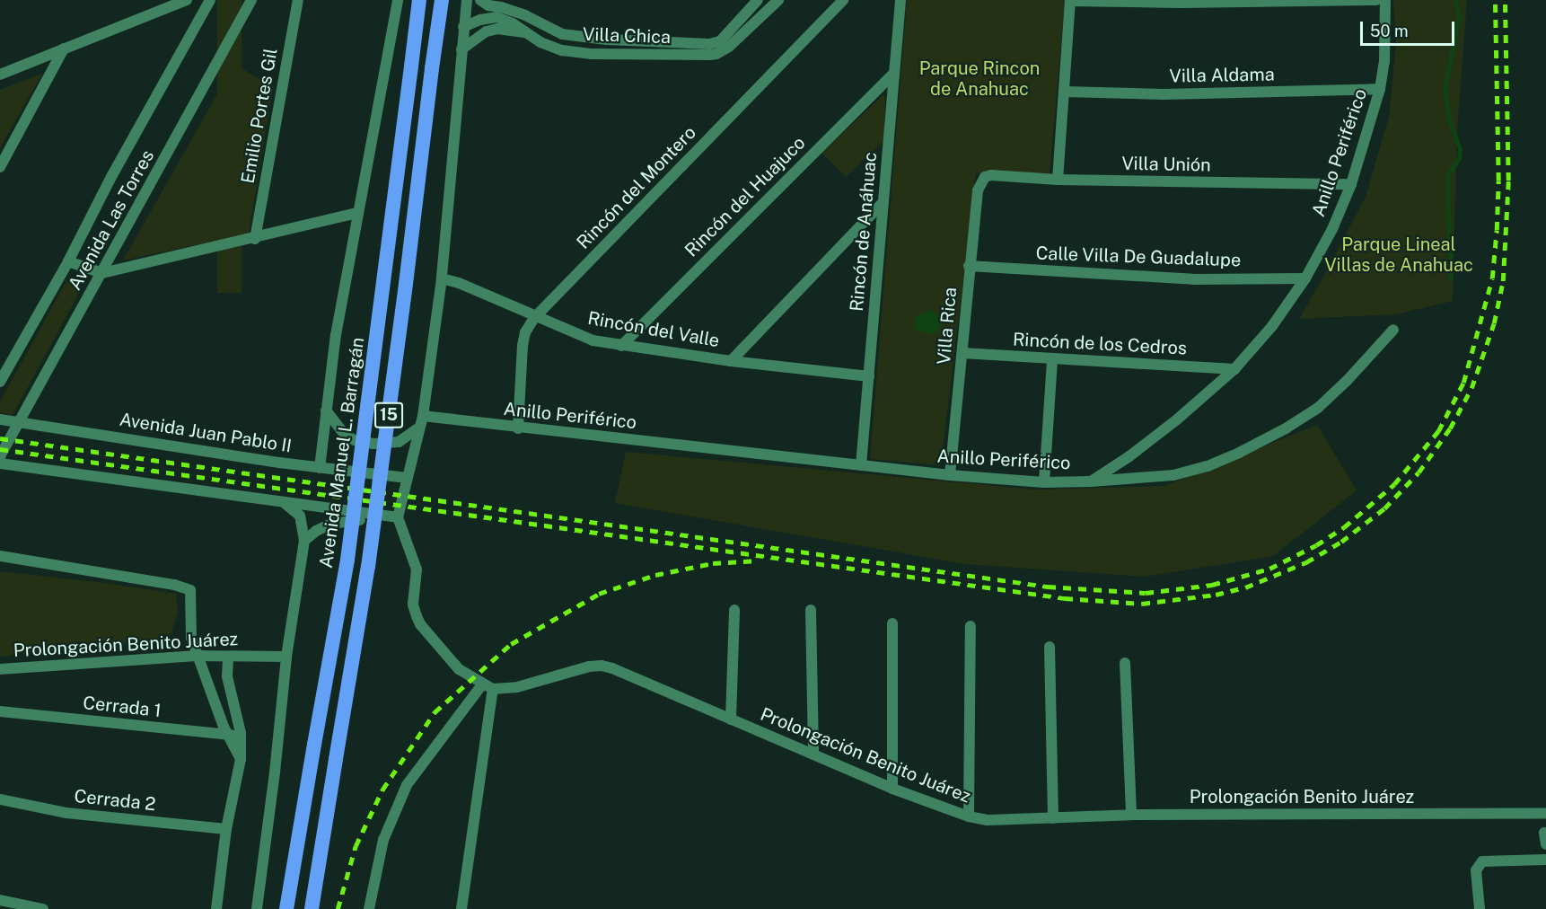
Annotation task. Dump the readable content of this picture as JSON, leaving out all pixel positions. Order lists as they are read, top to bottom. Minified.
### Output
{"streets":{"highway":["15","Avenida Manuel L. Barragán"],"street":["Villa Chica","Villa Aldama","Emilio Portes Gil","Anillo Periférico","Villa Unión","Rincón del Montero","Rincón del Huajuco","Avenida Las Torres","Rincón de Anáhuac","Calle Villa De Guadalupe","Villa Rica","Rincón del Valle","Rincón de los Cedros","Avenida Juan Pablo II","Prolongación Benito Juárez","Cerrada 1","Cerrada 2"]},"crossings":[["Villa Aldama","Anillo Periférico"],["Anillo Periférico","Villa Unión"],["Anillo Periférico","Rincón del Montero"],["Anillo Periférico","Rincón de Anáhuac"],["Anillo Periférico","Calle Villa De Guadalupe"],["Anillo Periférico","Villa Rica"],["Anillo Periférico","Rincón de los Cedros"],["Villa Unión","Villa Rica"],["Rincón del Montero","Rincón del Valle"],["Rincón del Huajuco","Rincón de Anáhuac"],["Rincón del Huajuco","Rincón del Valle"],["Avenida Las Torres","Avenida Juan Pablo II"],["Rincón de Anáhuac","Rincón del Valle"],["Calle Villa De Guadalupe","Villa Rica"],["Villa Rica","Rincón de los Cedros"]],"parks":["Parque Rincon de Anahuac","Parque Lineal Villas de Anahuac"],"scale_bar":"50 m"}
